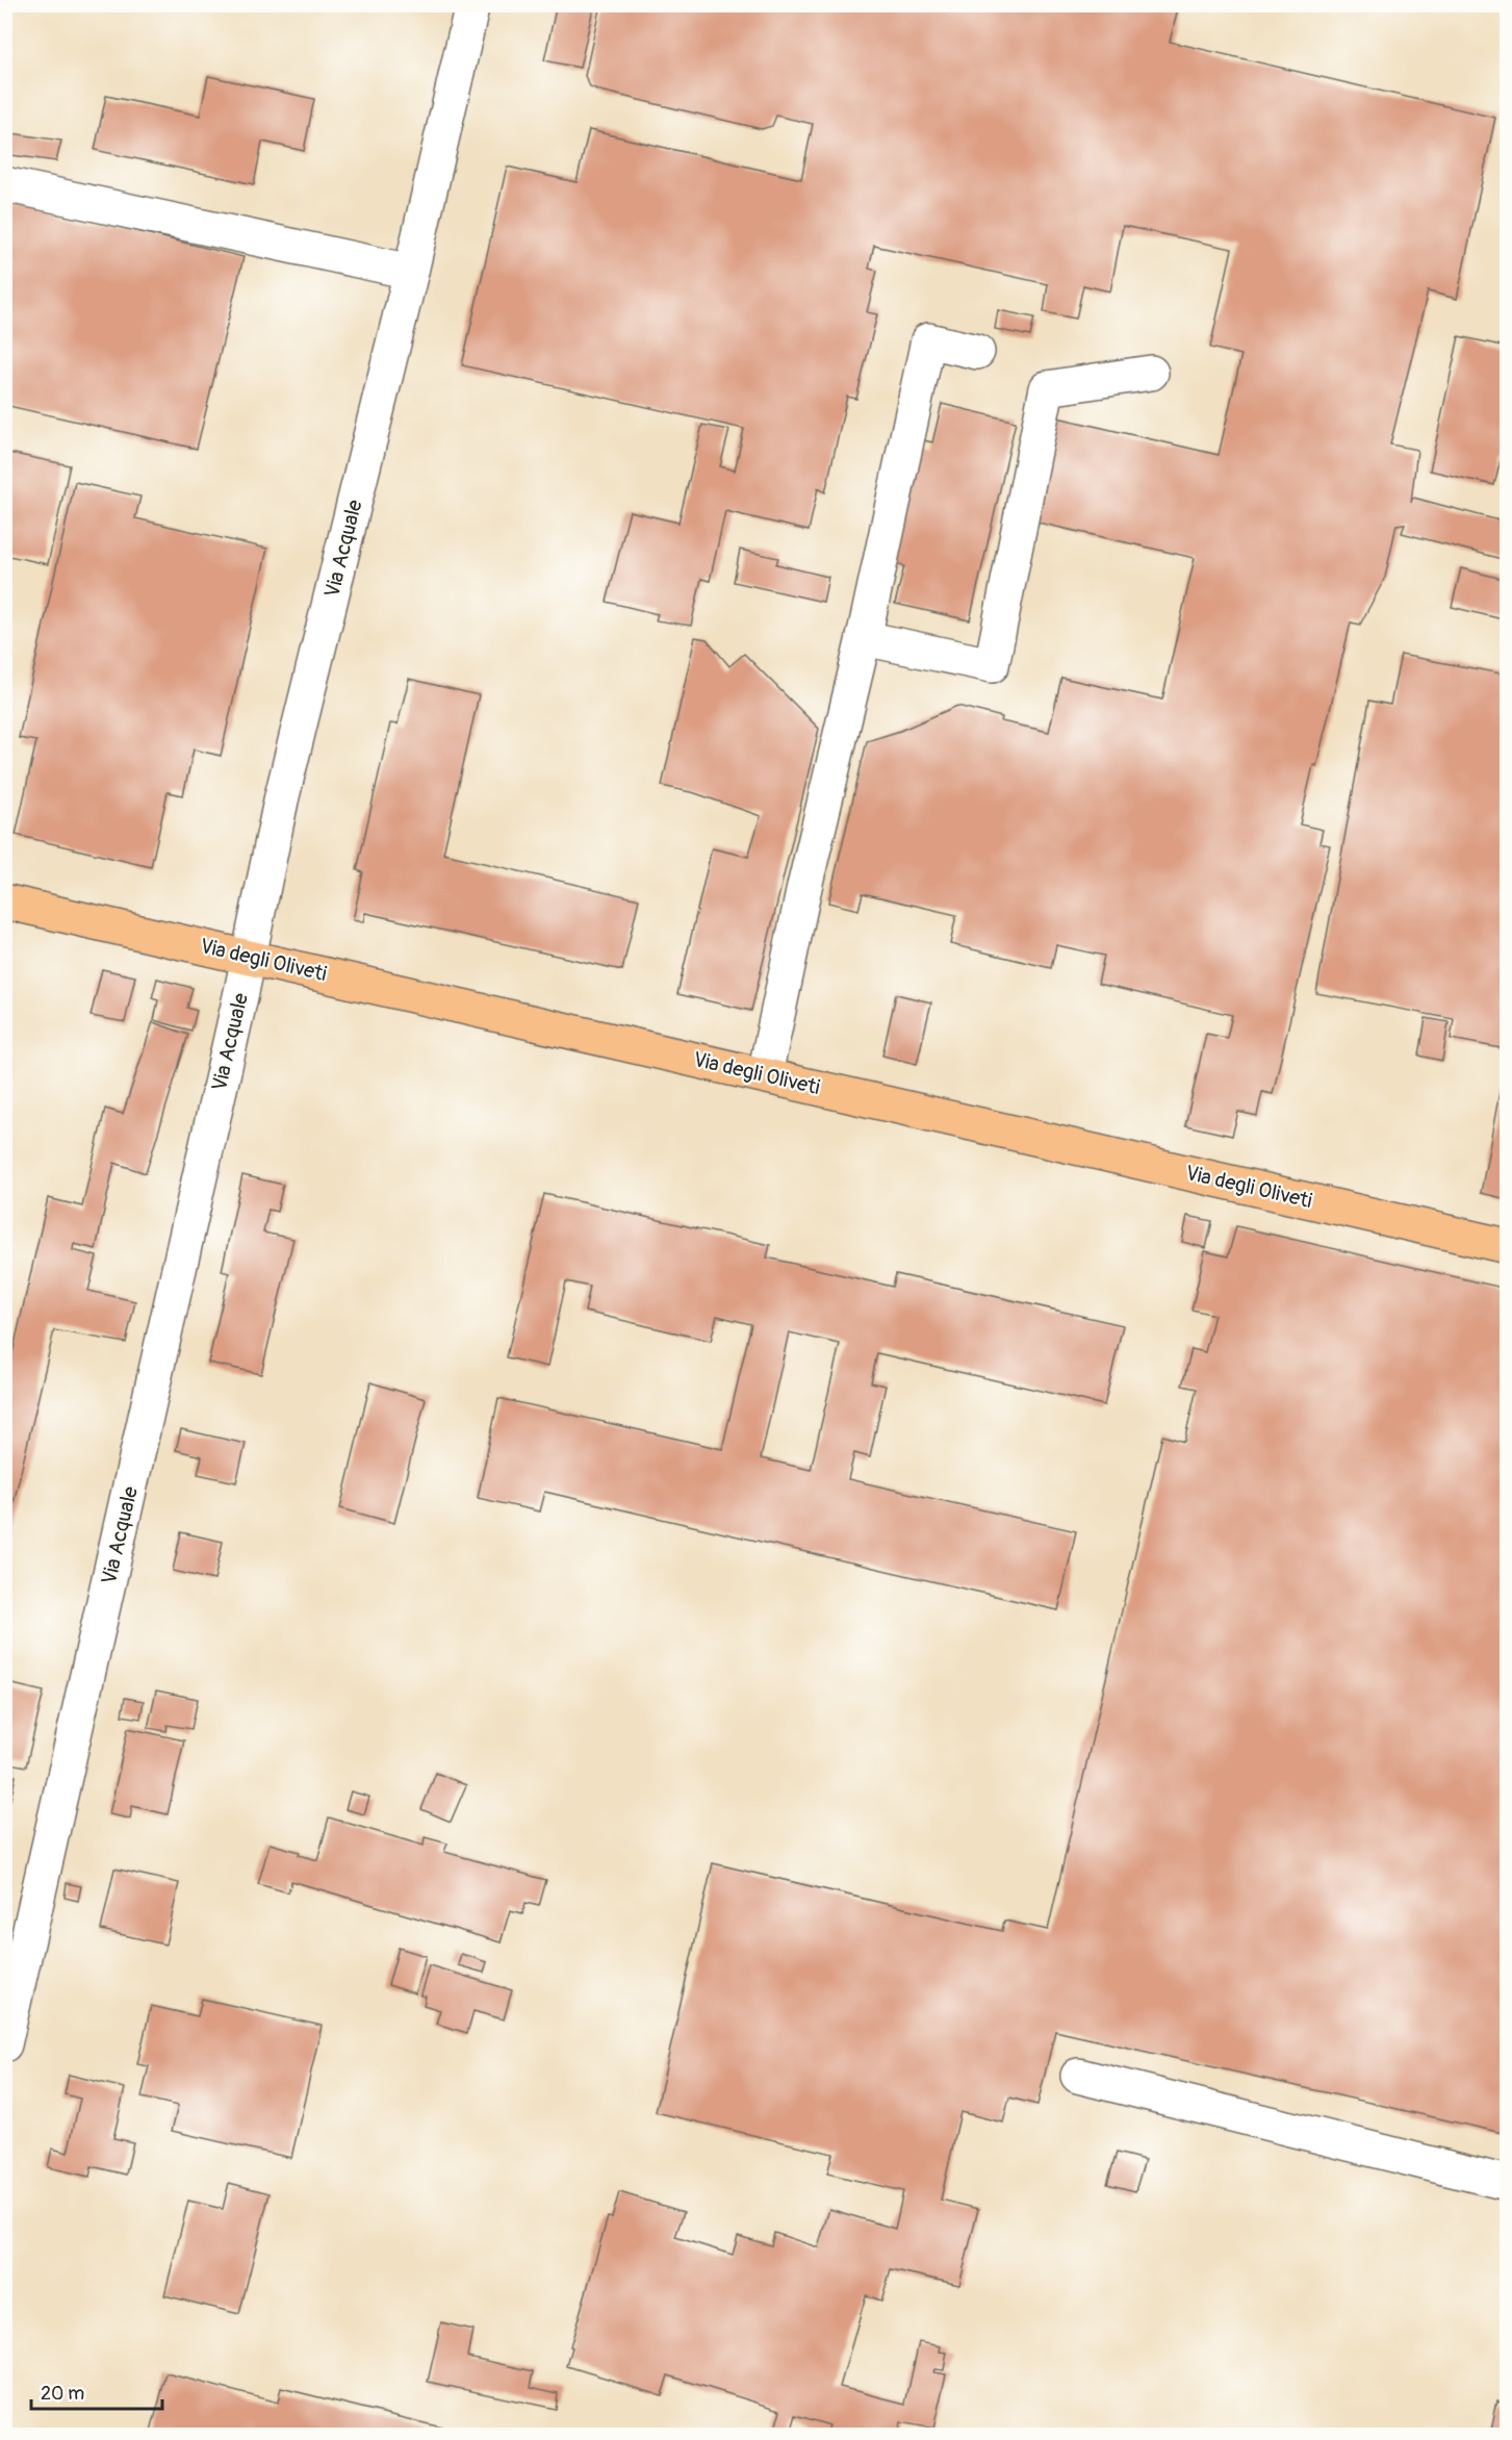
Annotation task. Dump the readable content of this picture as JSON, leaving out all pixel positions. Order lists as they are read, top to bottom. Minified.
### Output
{"streets":{"main road":["Via degli Oliveti"],"street":["Via Acquale"]},"crossings":[["Via Acquale","Via degli Oliveti"]],"scale_bar":"20 m"}
